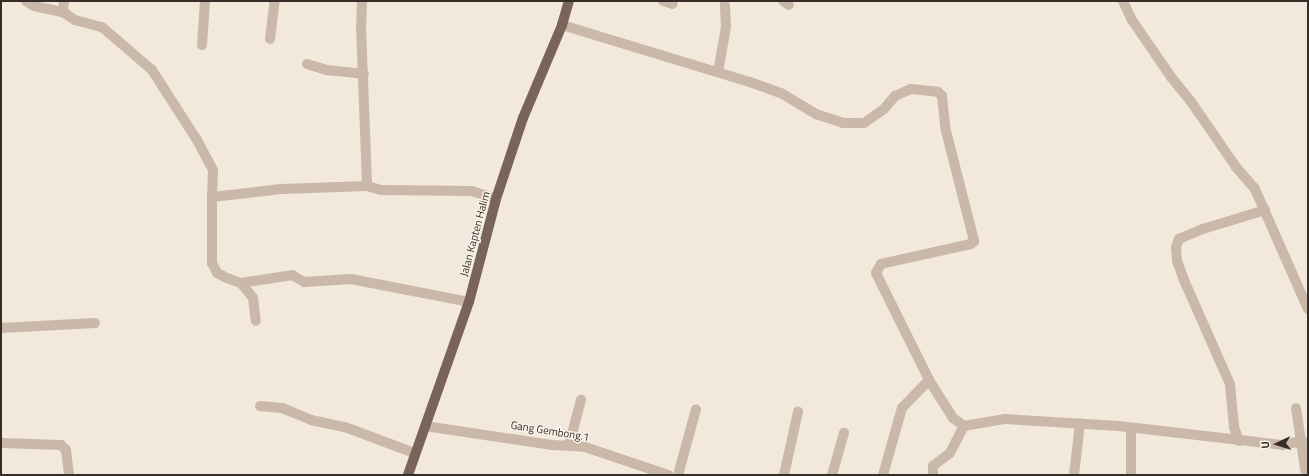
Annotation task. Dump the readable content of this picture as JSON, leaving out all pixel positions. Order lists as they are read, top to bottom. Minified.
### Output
{"streets":{"main road":["Jalan Kapten Halim"],"street":["Gang Gembong.1"]},"crossings":[["Jalan Kapten Halim","Gang Gembong.1"]],"north":"left"}
